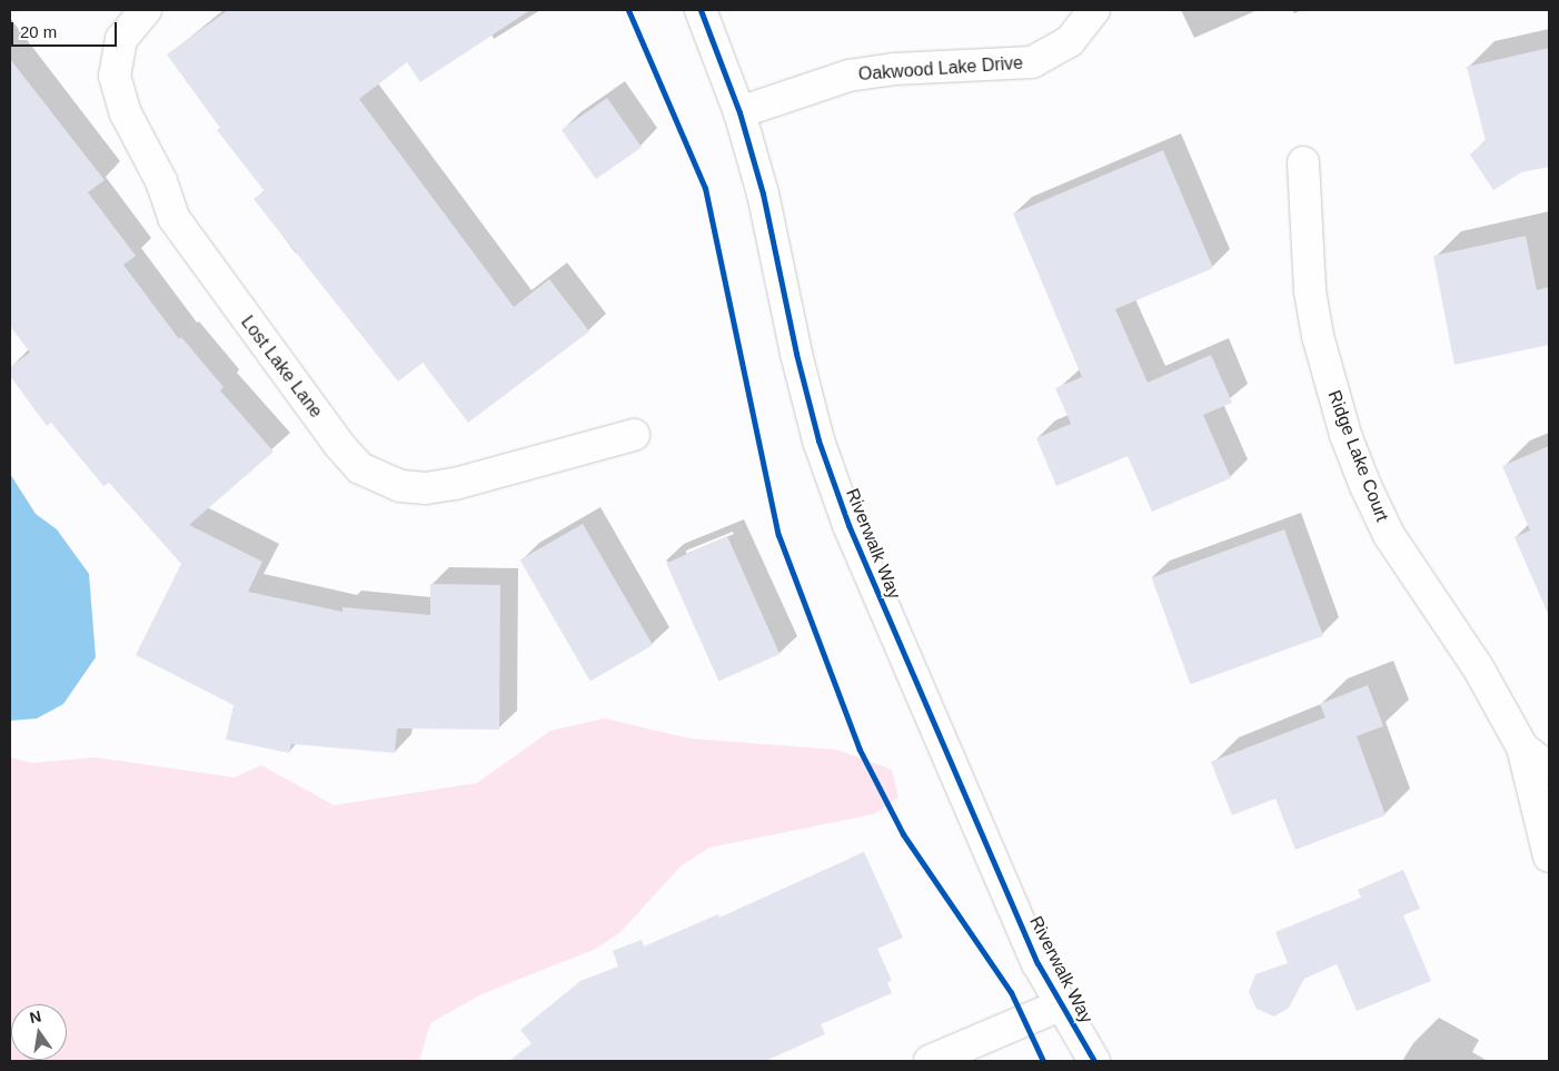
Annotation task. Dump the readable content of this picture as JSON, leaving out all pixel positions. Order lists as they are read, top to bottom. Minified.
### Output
{"streets":{"street":["Oakwood Lake Drive","Lost Lake Lane","Ridge Lake Court","Riverwalk Way"]},"crossings":[["Oakwood Lake Drive","Riverwalk Way"]],"scale_bar":"20 m","north":"top"}
